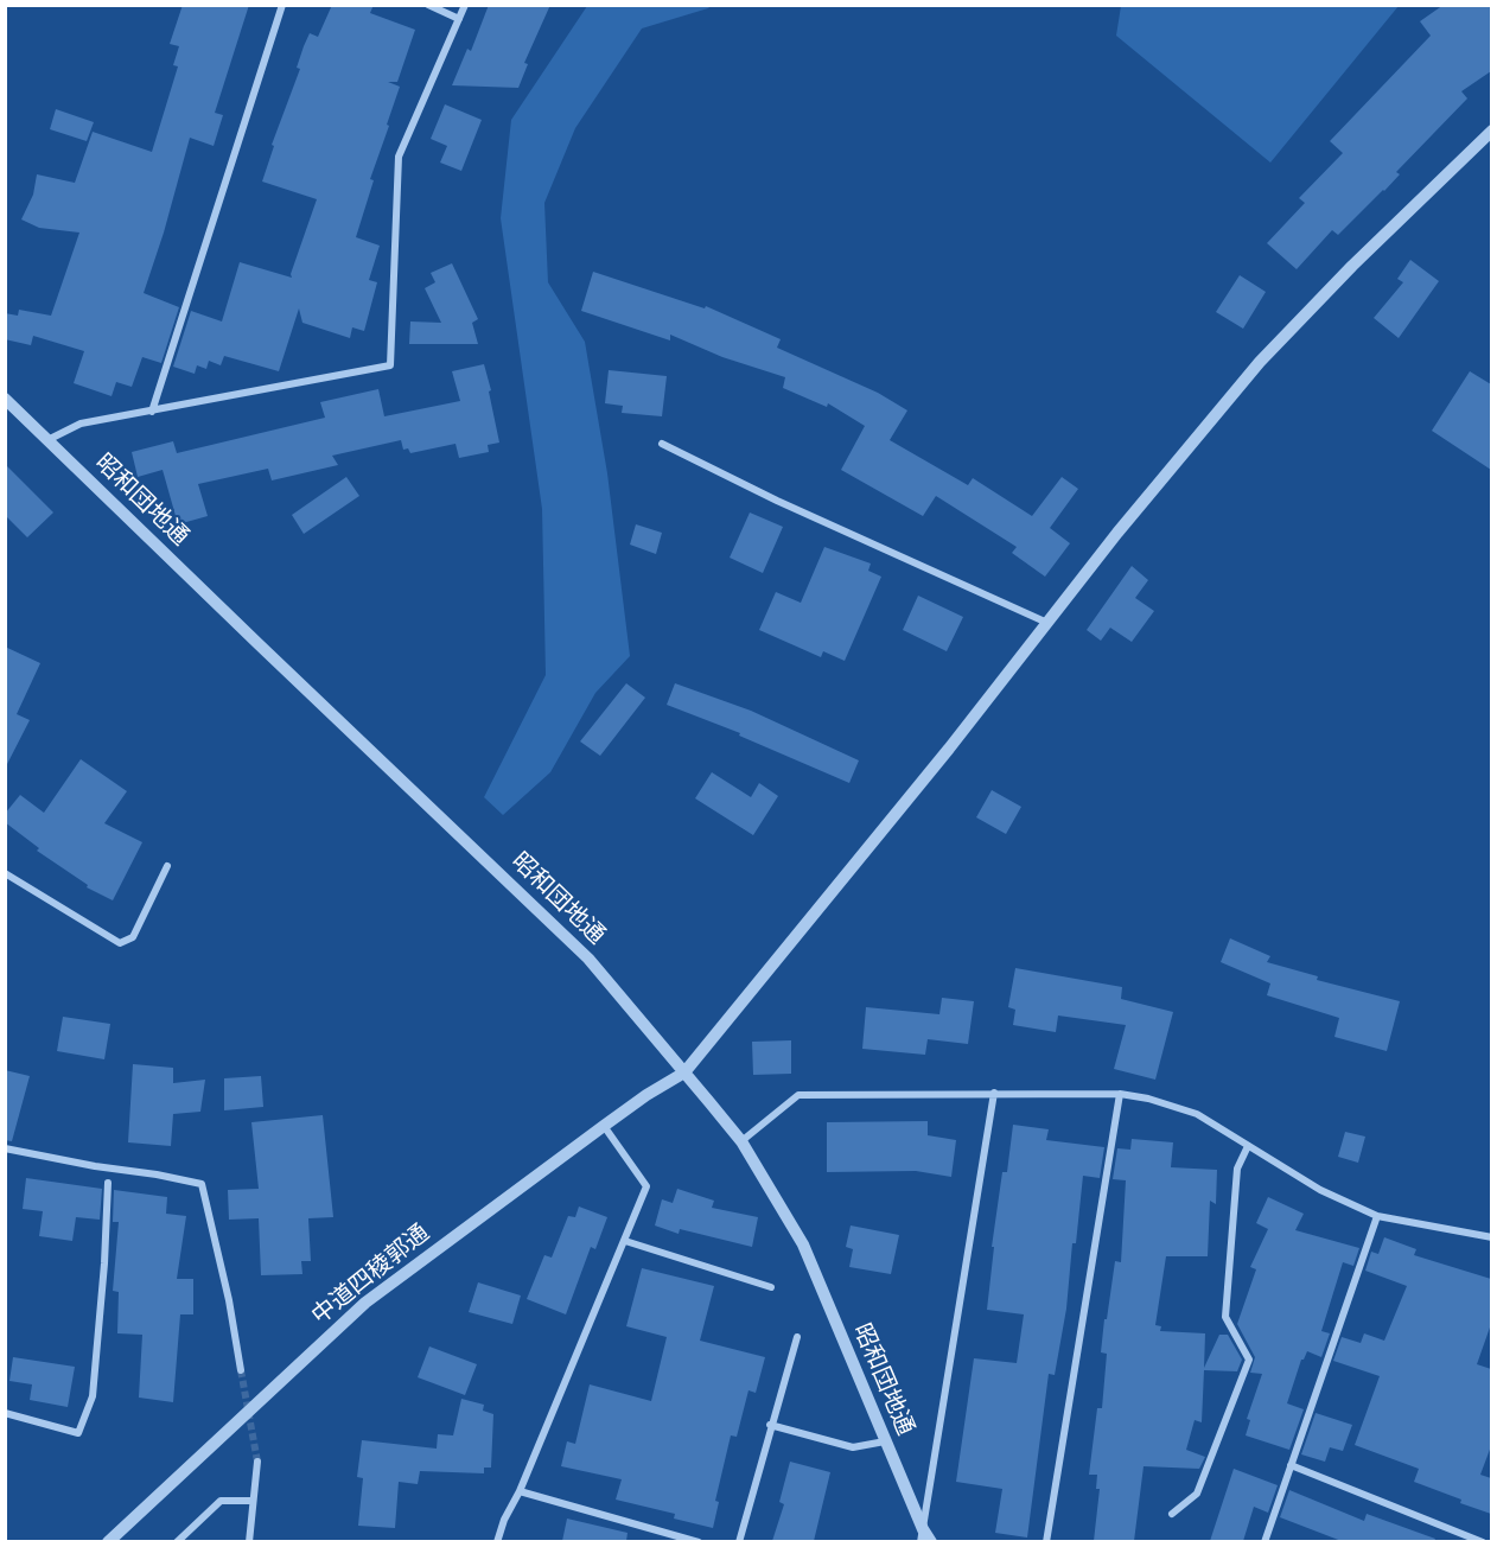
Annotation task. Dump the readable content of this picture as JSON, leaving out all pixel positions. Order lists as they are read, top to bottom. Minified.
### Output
{"streets":{"street":["昭和団地通","中道四稜郭通"]},"crossings":[["昭和団地通","中道四稜郭通"]]}
